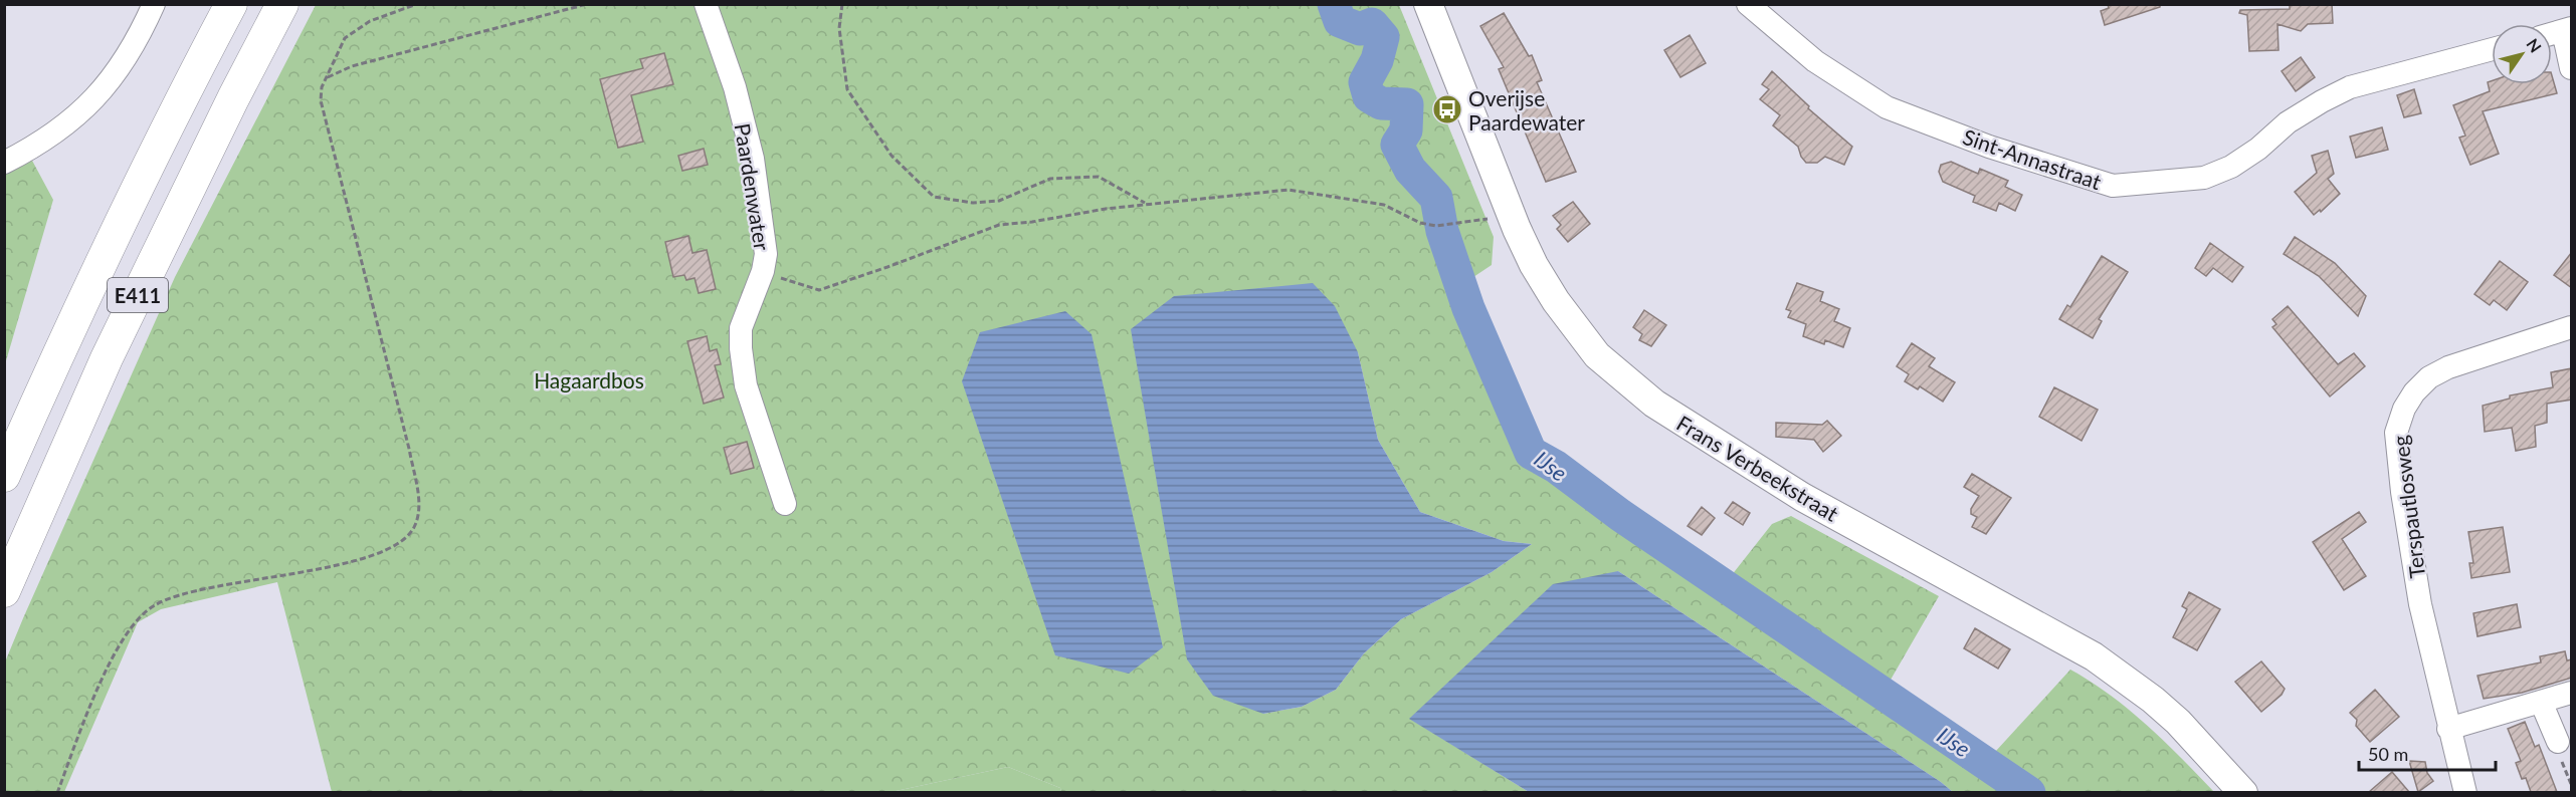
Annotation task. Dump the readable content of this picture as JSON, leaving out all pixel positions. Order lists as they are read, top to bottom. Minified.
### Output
{"streets":{"highway":["E411"],"main road":["Frans Verbeekstraat"],"street":["Sint-Annastraat","Paardenwater","Terspautlosweg"]},"water":["IJse"],"parks":["Hagaardbos"],"places":{"bus stop":["Overijse Paardewater"]},"scale_bar":"50 m","north":"top right"}
